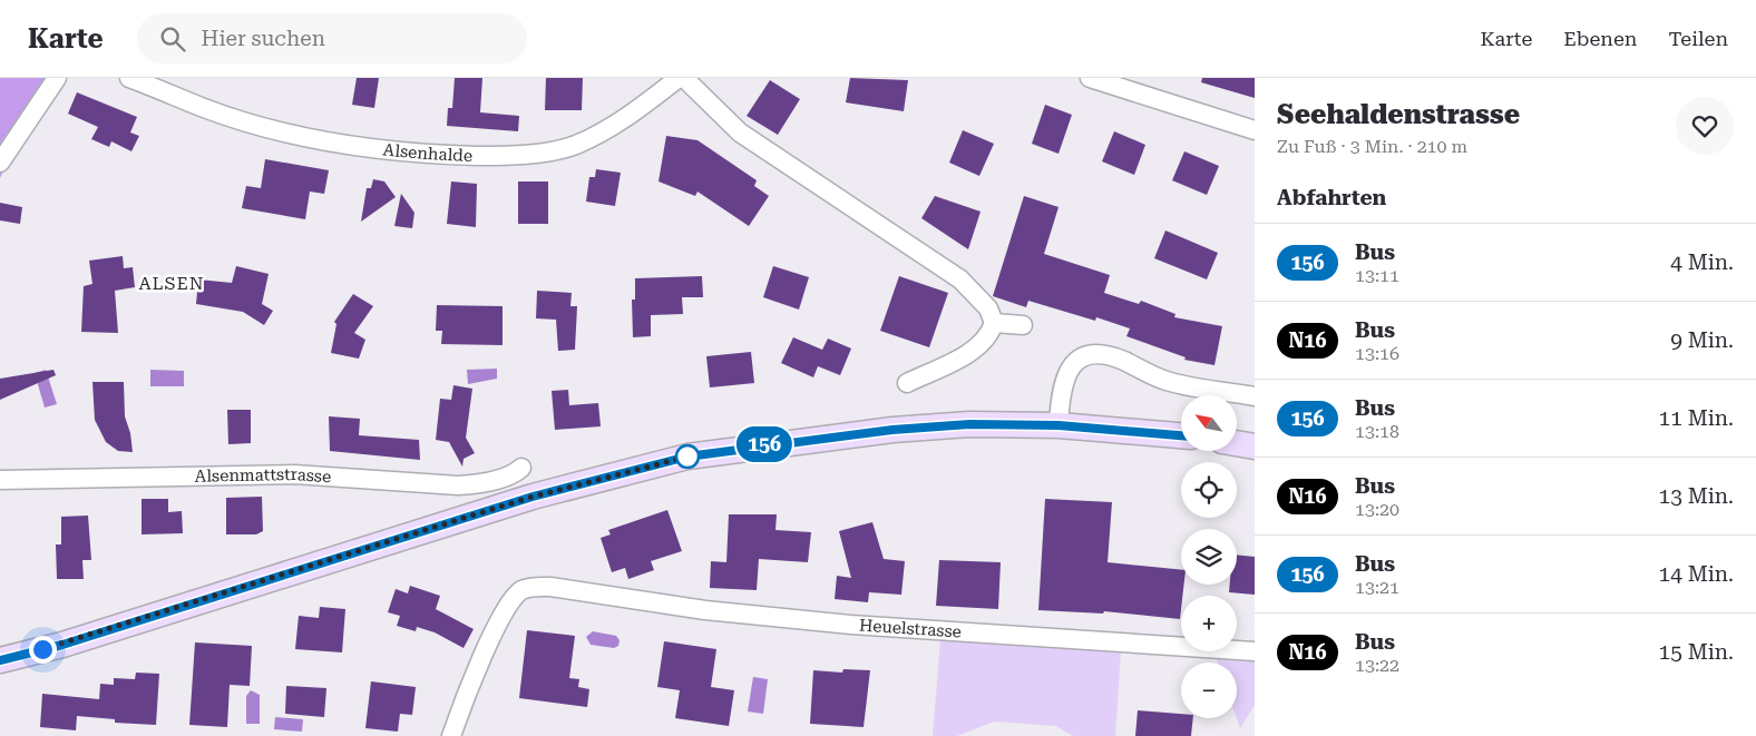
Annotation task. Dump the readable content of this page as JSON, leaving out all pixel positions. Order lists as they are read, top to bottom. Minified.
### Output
{"streets":{"street":["Alsenhalde","Alsenmattstrasse","Heuelstrasse"]},"districts":["ALSEN"],"lines":["bus line 156"],"north":"top left","page":{"header":"Karte","search":"Hier suchen","nav":["Karte","Ebenen","Teilen"],"on_map":"156","heading":[["Seehaldenstrasse","Zu Fuß · 3 Min. · 210 m"],"Abfahrten"],"list":[{"mark":"156","name":"Bus","note":"13:11","value":"4 Min."},{"mark":"N16","name":"Bus","note":"13:16","value":"9 Min."},{"mark":"156","name":"Bus","note":"13:18","value":"11 Min."},{"mark":"N16","name":"Bus","note":"13:20","value":"13 Min."},{"mark":"156","name":"Bus","note":"13:21","value":"14 Min."},{"mark":"N16","name":"Bus","note":"13:22","value":"15 Min."}],"map_buttons":["+","−"]}}
